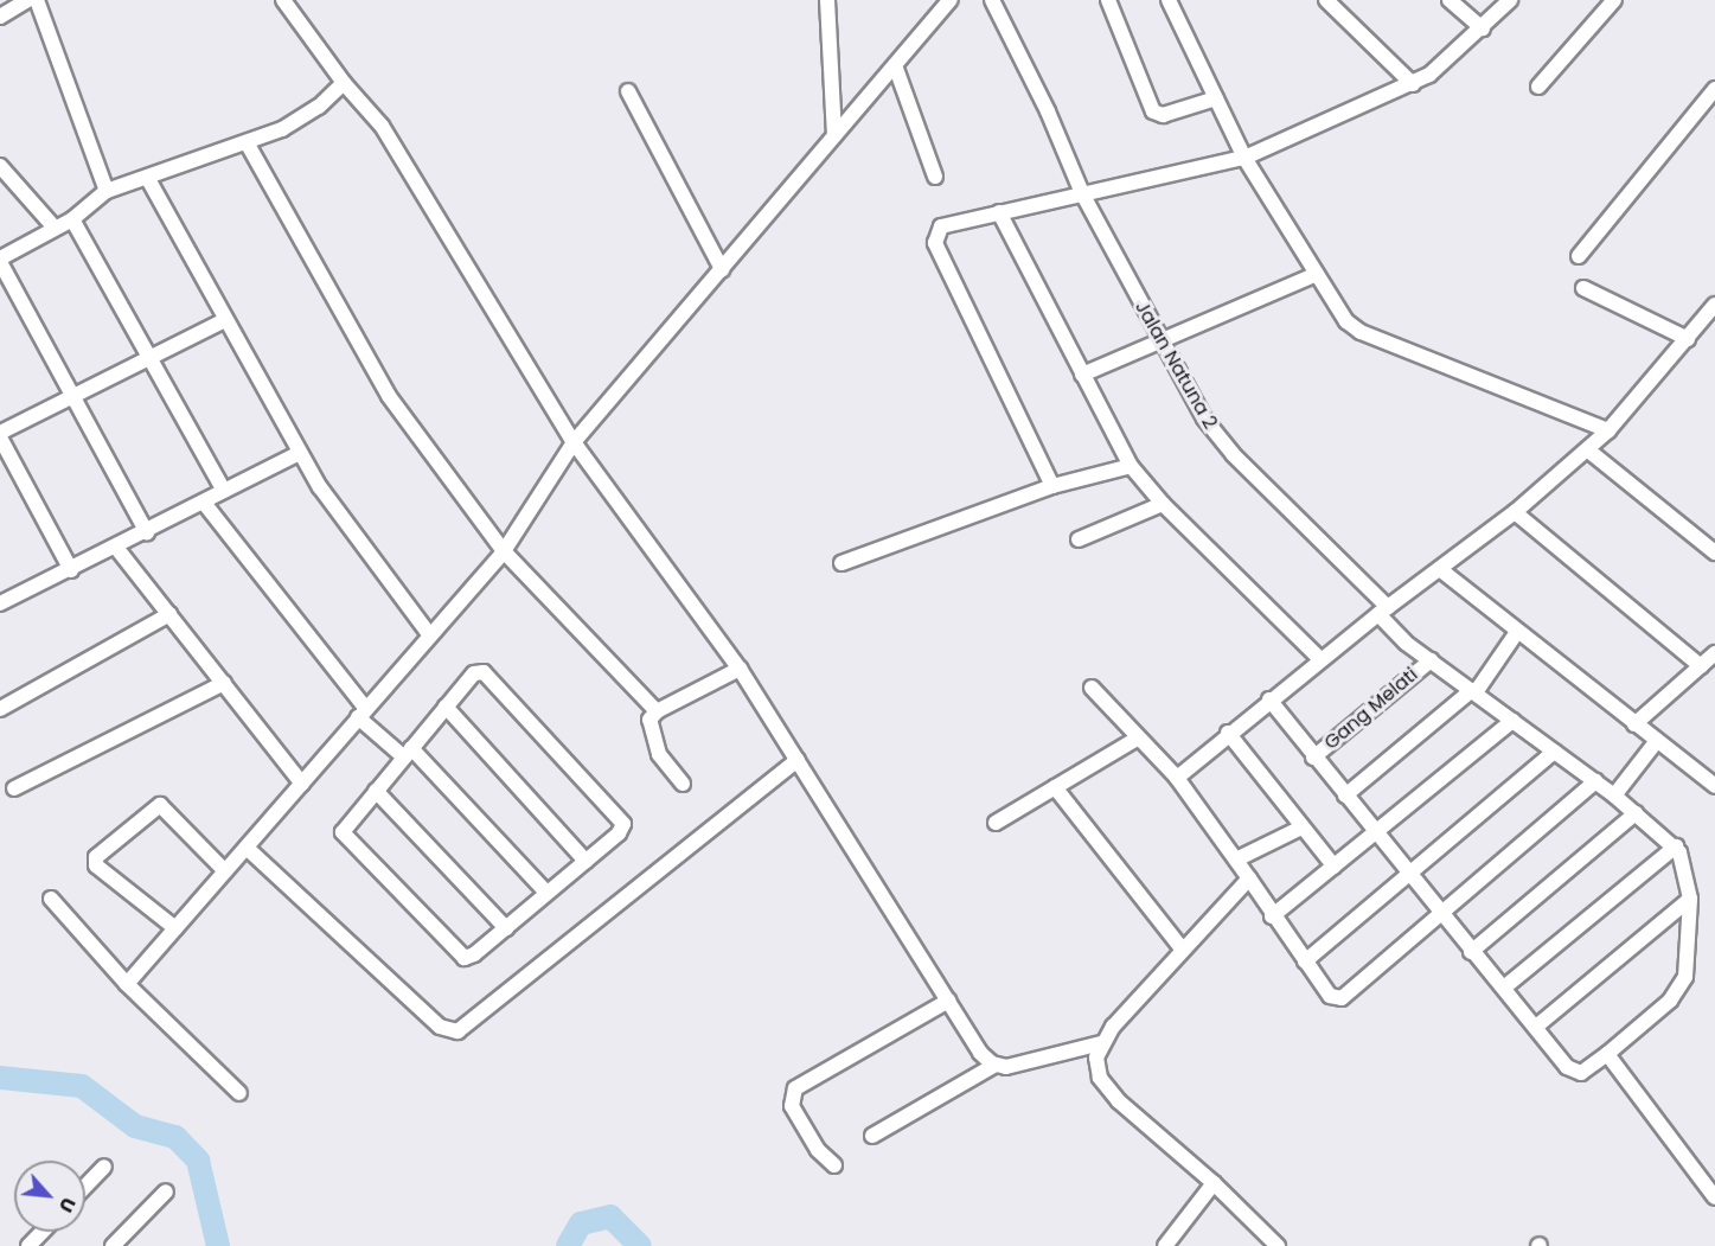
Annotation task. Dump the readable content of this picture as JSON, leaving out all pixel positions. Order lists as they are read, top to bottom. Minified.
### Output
{"streets":{"street":["Jalan Natuna 2","Gang Melati"]},"crossings":[["Jalan Natuna 2","Gang Melati"]],"north":"bottom right"}
